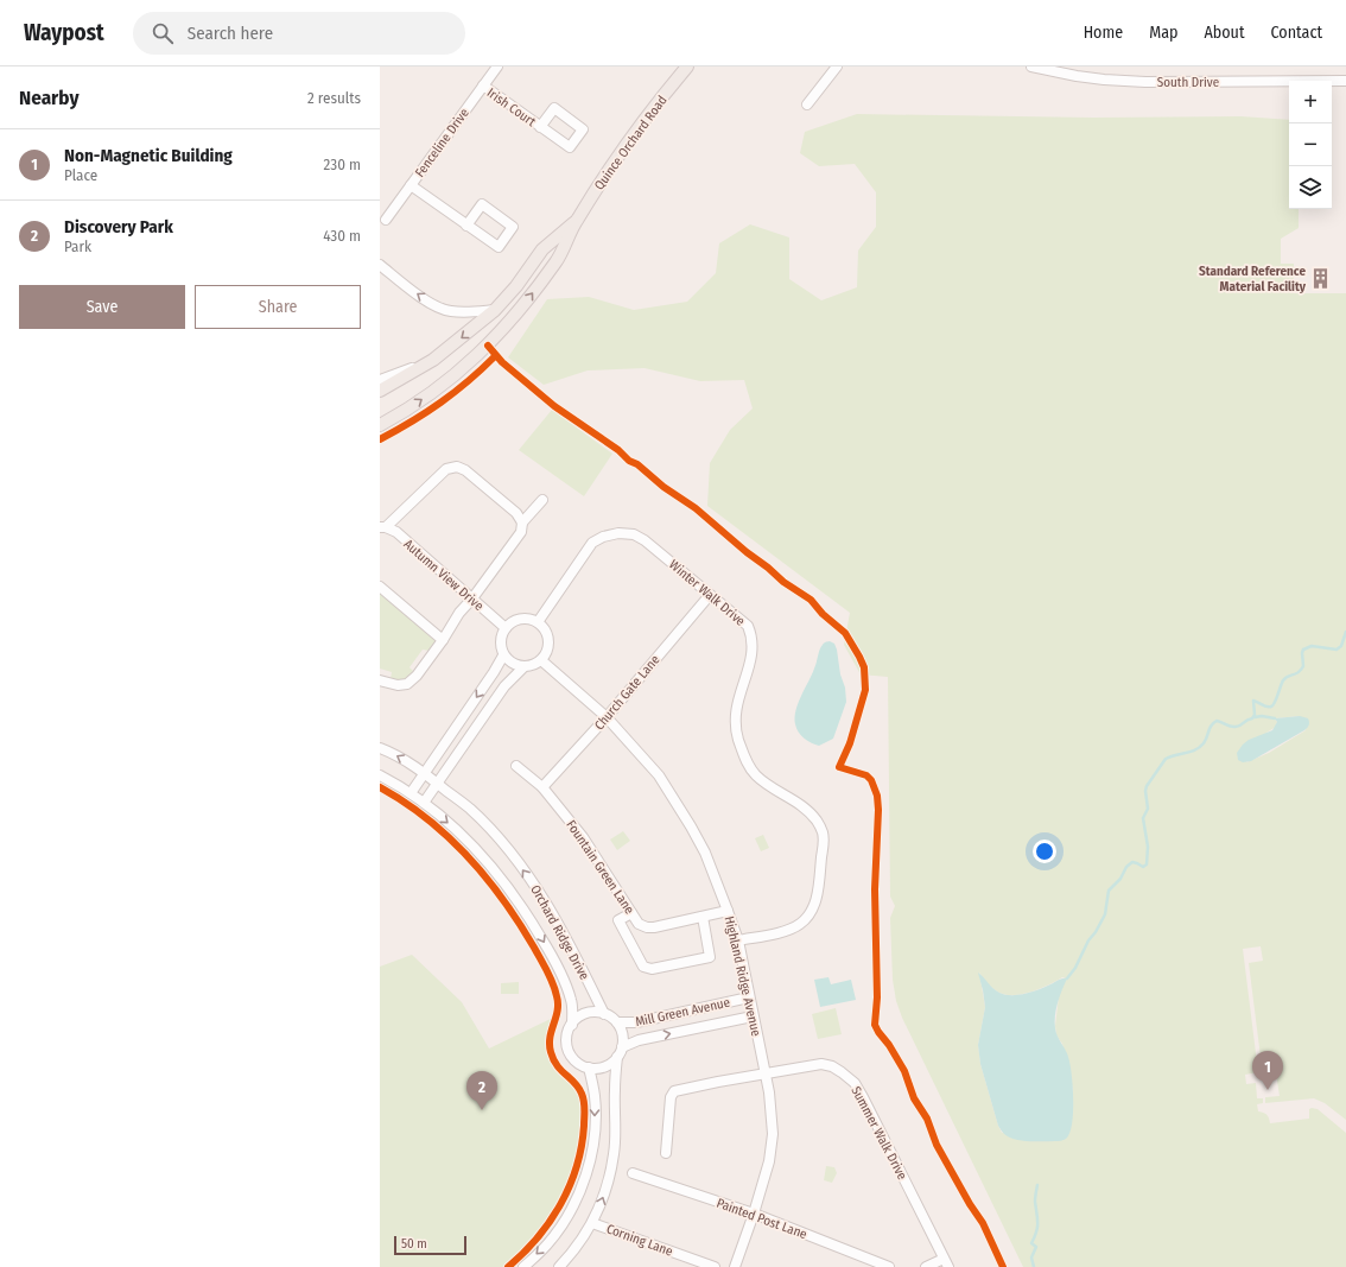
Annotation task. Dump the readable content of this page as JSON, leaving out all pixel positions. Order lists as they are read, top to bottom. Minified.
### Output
{"streets":{"main road":["Quince Orchard Road"],"street":["South Drive","Irish Court","Fenceline Drive","Autumn View Drive","Winter Walk Drive","Church Gate Lane","Fountain Green Lane","Orchard Ridge Drive","Highland Ridge Avenue","Mill Green Avenue","Summer Walk Drive","Painted Post Lane","Corning Lane"]},"crossings":[["Irish Court","Fenceline Drive"],["Autumn View Drive","Winter Walk Drive"],["Autumn View Drive","Highland Ridge Avenue"],["Winter Walk Drive","Church Gate Lane"],["Winter Walk Drive","Highland Ridge Avenue"],["Church Gate Lane","Fountain Green Lane"],["Church Gate Lane","Highland Ridge Avenue"],["Fountain Green Lane","Highland Ridge Avenue"],["Orchard Ridge Drive","Mill Green Avenue"],["Highland Ridge Avenue","Mill Green Avenue"],["Highland Ridge Avenue","Summer Walk Drive"],["Highland Ridge Avenue","Painted Post Lane"]],"places":{"building":["Standard Reference Material Facility"]},"scale_bar":"50 m","page":{"header":"Waypost","search":"Search here","nav":["Home","Map","About","Contact"],"heading":["Nearby","2 results"],"map_buttons":["+","−"],"list":[{"mark":"1","name":"Non-Magnetic Building","note":"Place","value":"230 m"},{"mark":"2","name":"Discovery Park","note":"Park","value":"430 m"}],"buttons":["Save","Share"],"pins":["1","2"],"scale":"50 m"}}
